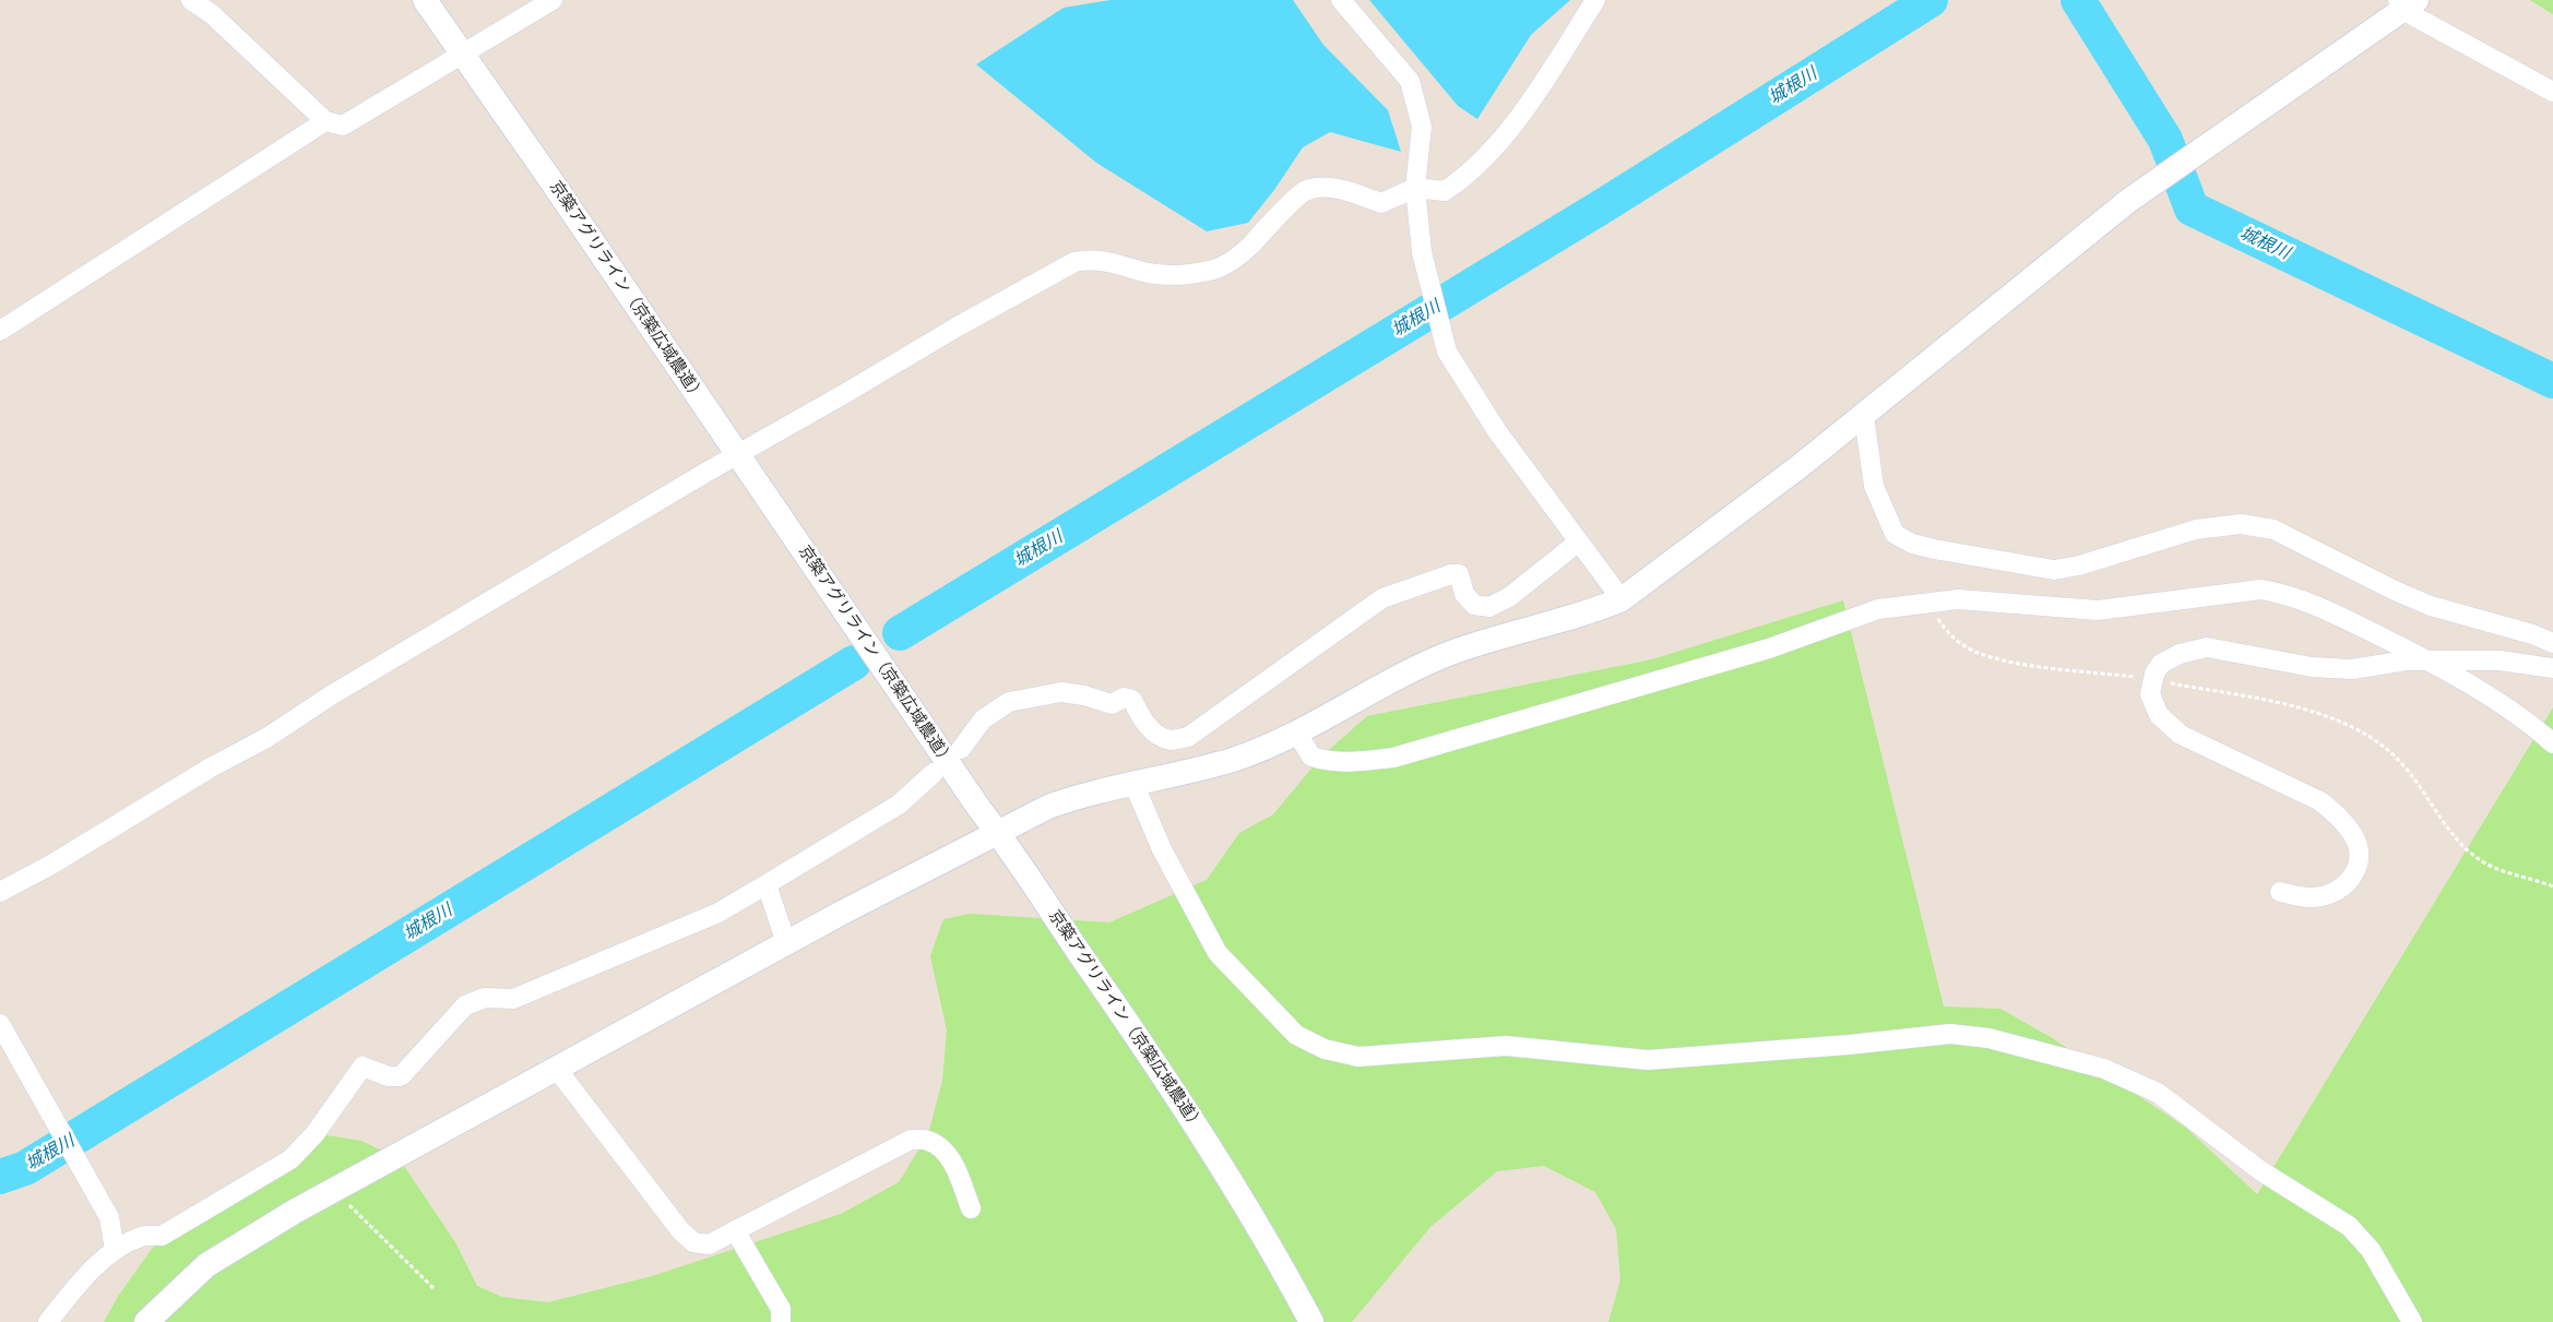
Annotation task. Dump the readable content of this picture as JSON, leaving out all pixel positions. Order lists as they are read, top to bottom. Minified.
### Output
{"streets":{"street":["京築アグリライン（京築広域農道）"]},"water":["城根川"]}
